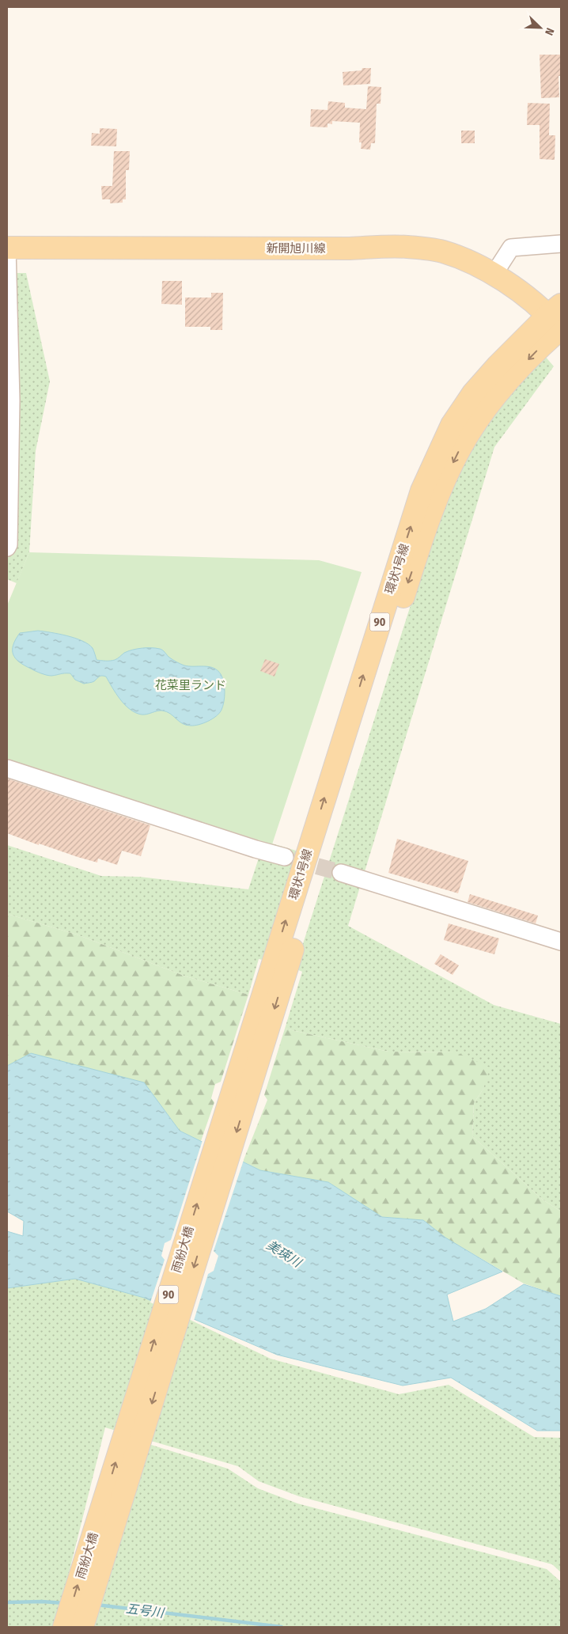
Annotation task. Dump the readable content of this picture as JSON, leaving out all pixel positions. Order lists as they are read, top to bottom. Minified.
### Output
{"streets":{"main road":["新開旭川線","環状1号線","90","雨紛大橋"]},"crossings":[["新開旭川線","環状1号線"],["環状1号線","雨紛大橋"]],"water":["美瑛川","五号川"],"parks":["花菜里ランド"],"north":"bottom right"}
